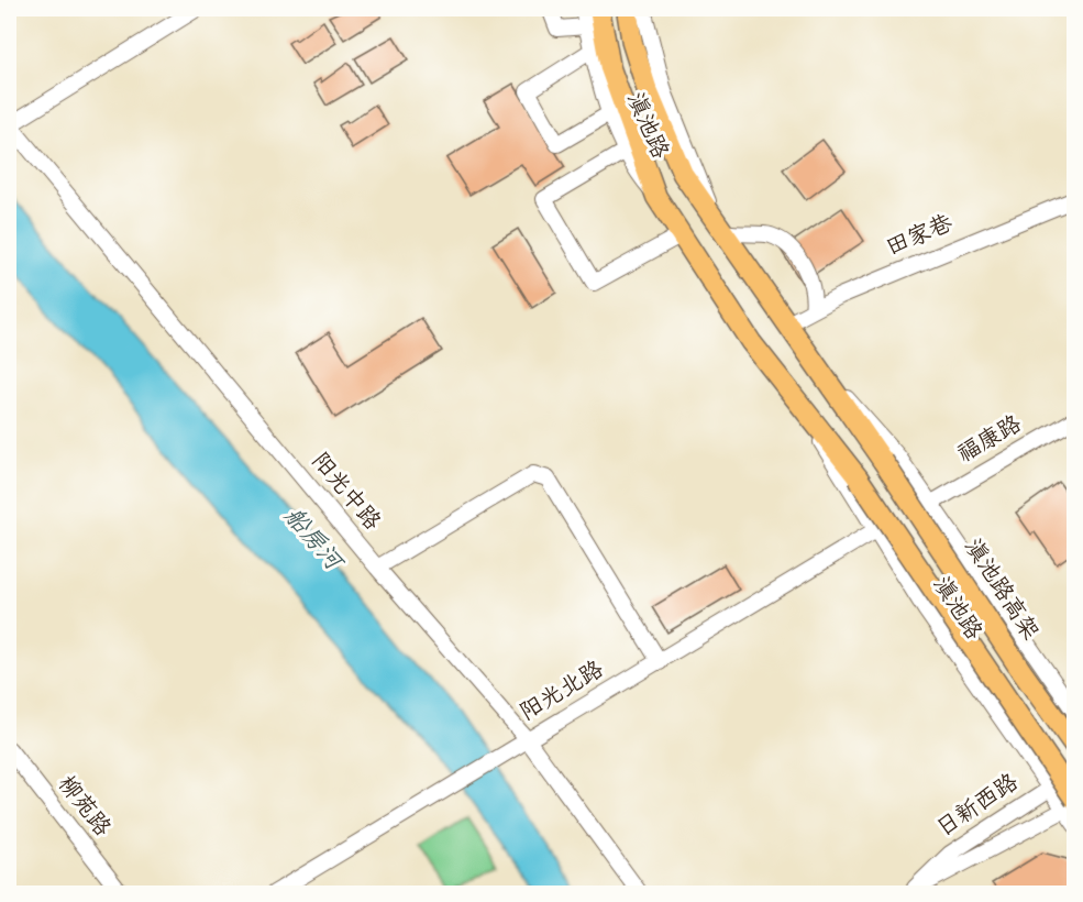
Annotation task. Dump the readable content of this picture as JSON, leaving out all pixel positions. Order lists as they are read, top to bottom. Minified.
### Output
{"streets":{"main road":["滇池路","滇池路高架"],"street":["田家巷","福康路","阳光中路","阳光北路","柳苑路","日新西路"]},"crossings":[["滇池路","田家巷"],["滇池路","福康路"],["滇池路","滇池路高架"],["滇池路","阳光北路"],["滇池路","日新西路"],["阳光中路","阳光北路"]],"water":["船房河"]}
